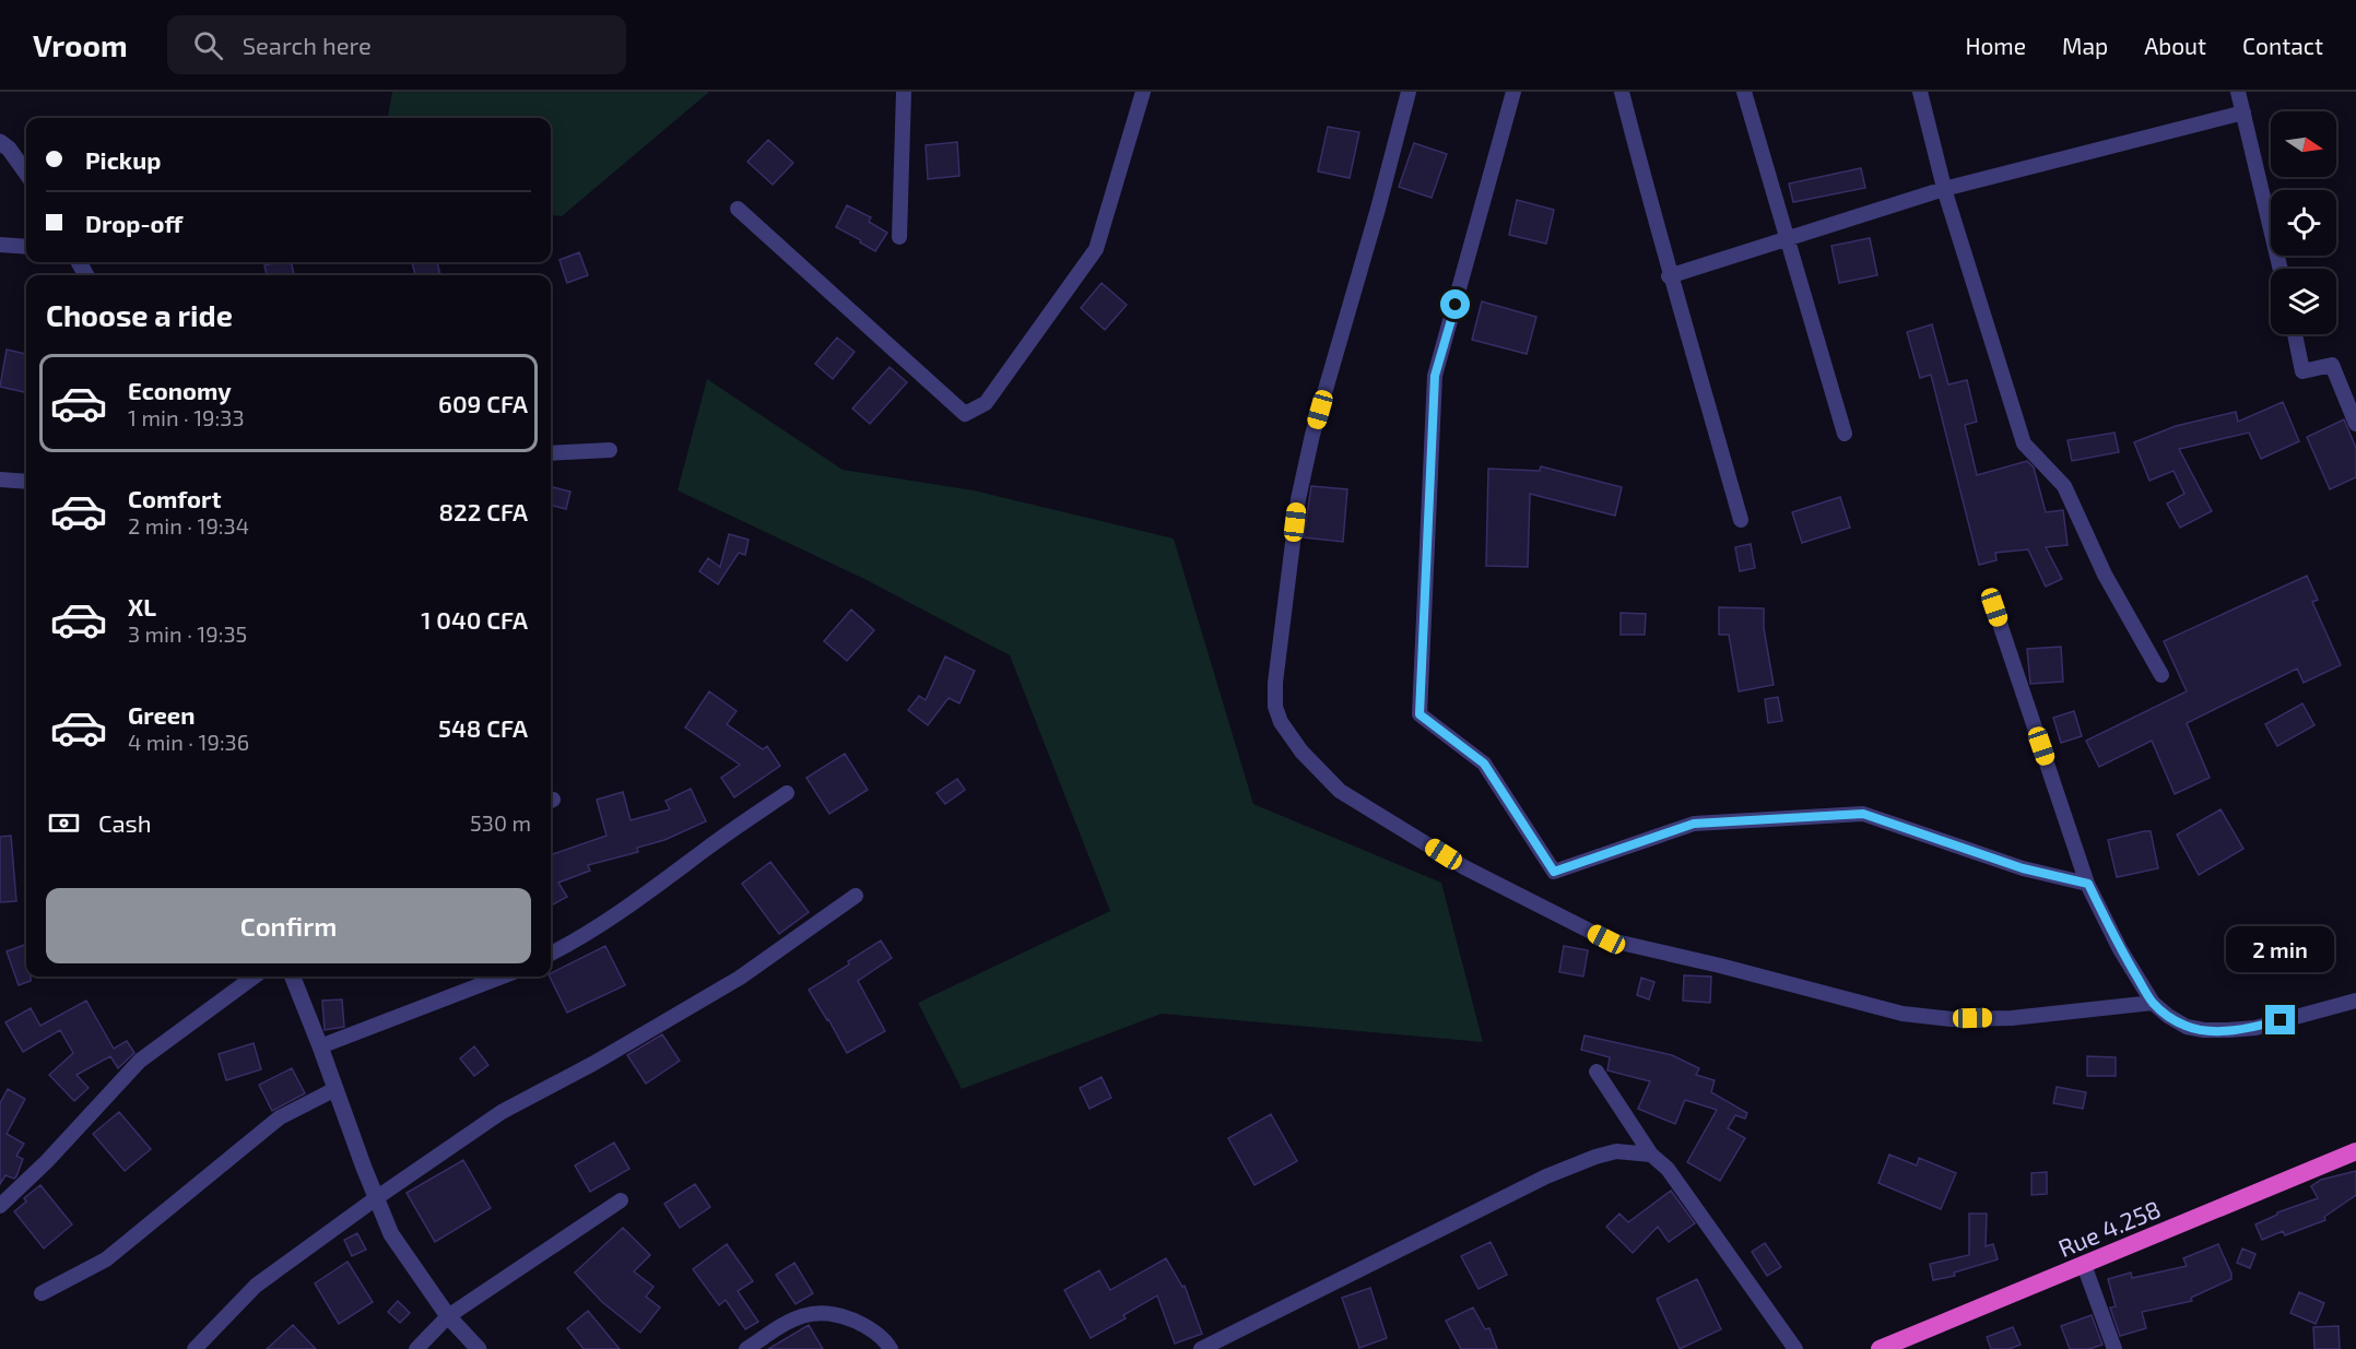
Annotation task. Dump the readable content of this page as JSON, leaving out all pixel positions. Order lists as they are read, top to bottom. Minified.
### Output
{"streets":{"highway":["Rue 4.258"]},"north":"right","page":{"header":"Vroom","search":"Search here","nav":["Home","Map","About","Contact"],"banner":["Pickup","Drop-off"],"heading":"Choose a ride","list":[{"name":"Economy","note":"1 min · 19:33","value":"609 CFA"},{"name":"Comfort","note":"2 min · 19:34","value":"822 CFA"},{"name":"XL","note":"3 min · 19:35","value":"1 040 CFA"},{"name":"Green","note":"4 min · 19:36","value":"548 CFA"}],"pay":["Cash","530 m"],"buttons":"Confirm","bubble":"2 min"}}
